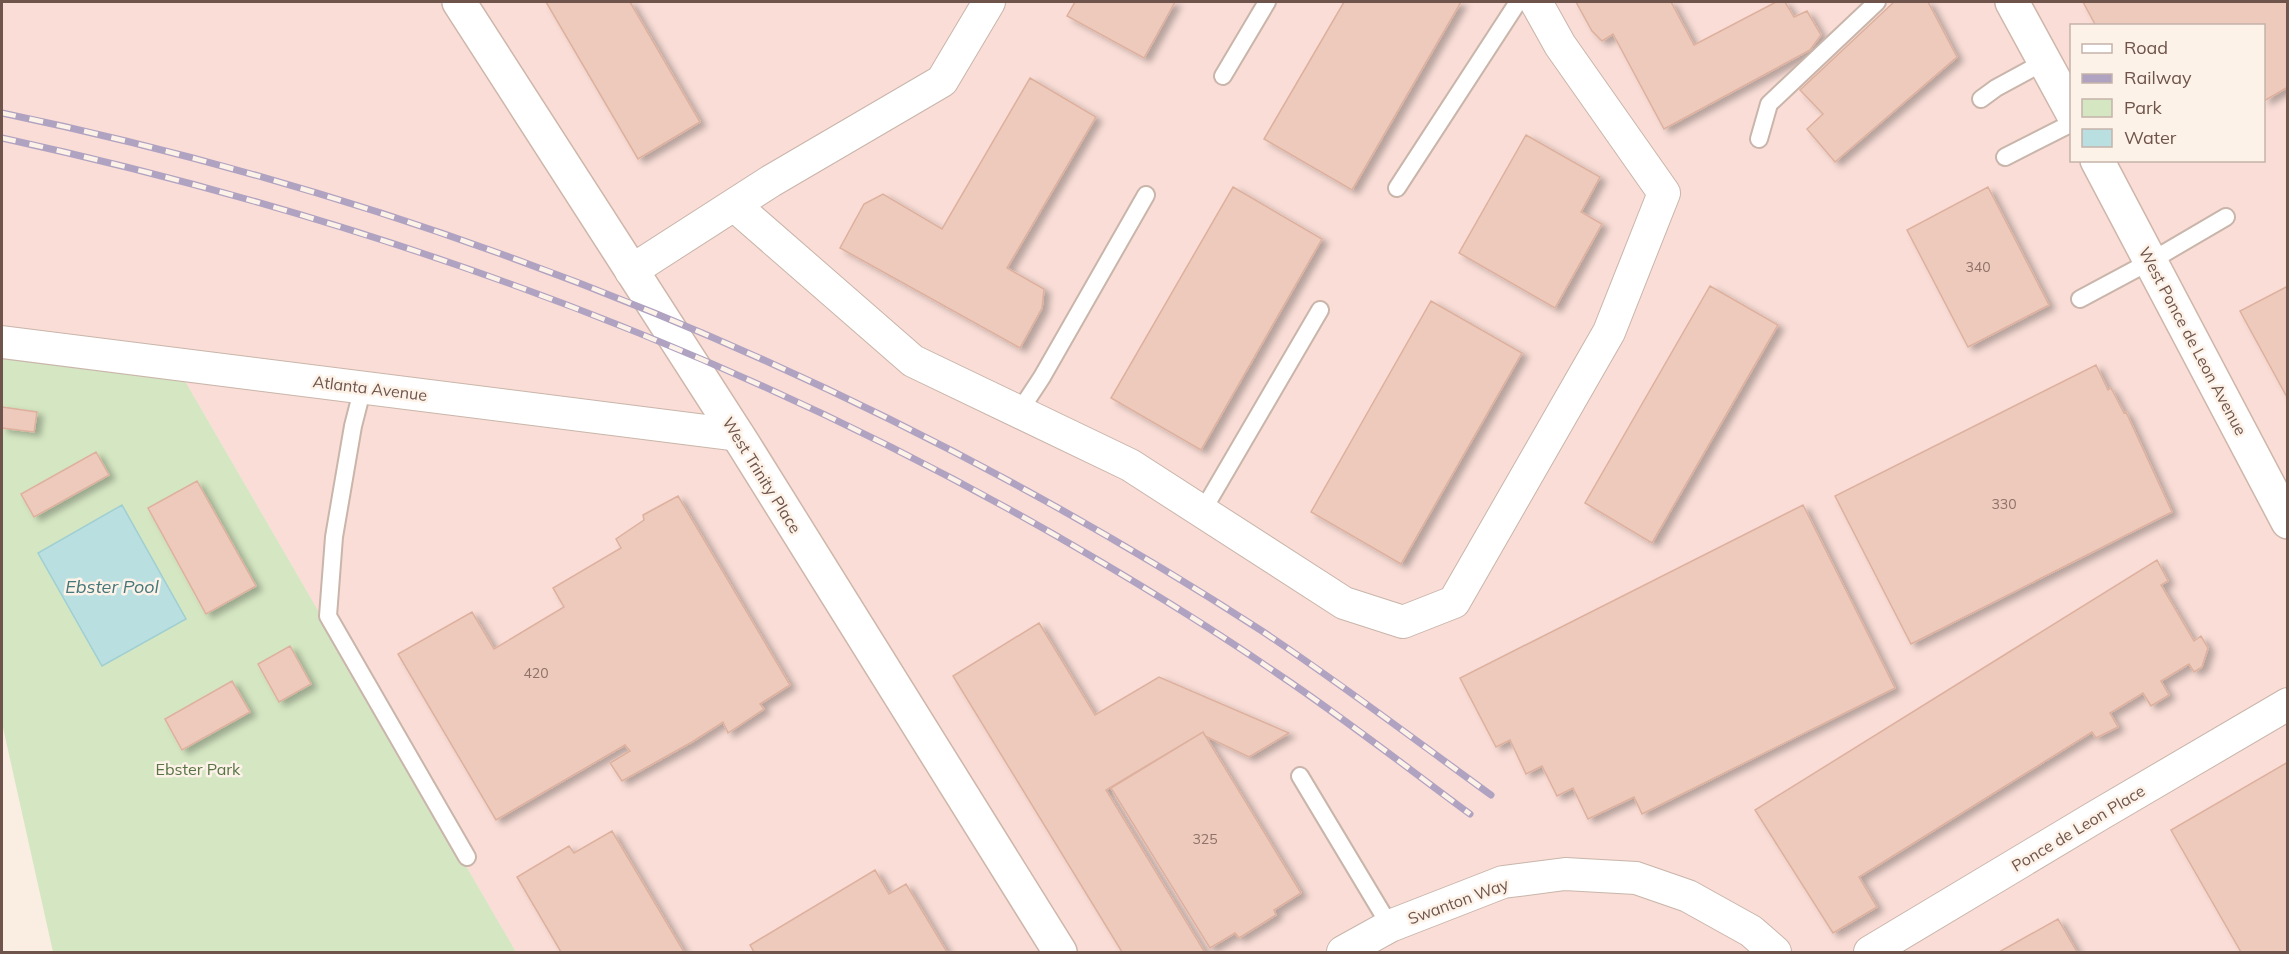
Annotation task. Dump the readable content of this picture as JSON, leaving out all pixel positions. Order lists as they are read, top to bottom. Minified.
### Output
{"streets":{"street":["West Ponce de Leon Avenue","Atlanta Avenue","West Trinity Place","Ponce de Leon Place","Swanton Way"]},"crossings":[["Atlanta Avenue","West Trinity Place"]],"water":["Ebster Pool"],"parks":["Ebster Park"],"house_numbers":["340","330","420","325"],"legend":["Road","Railway","Park","Water"]}
